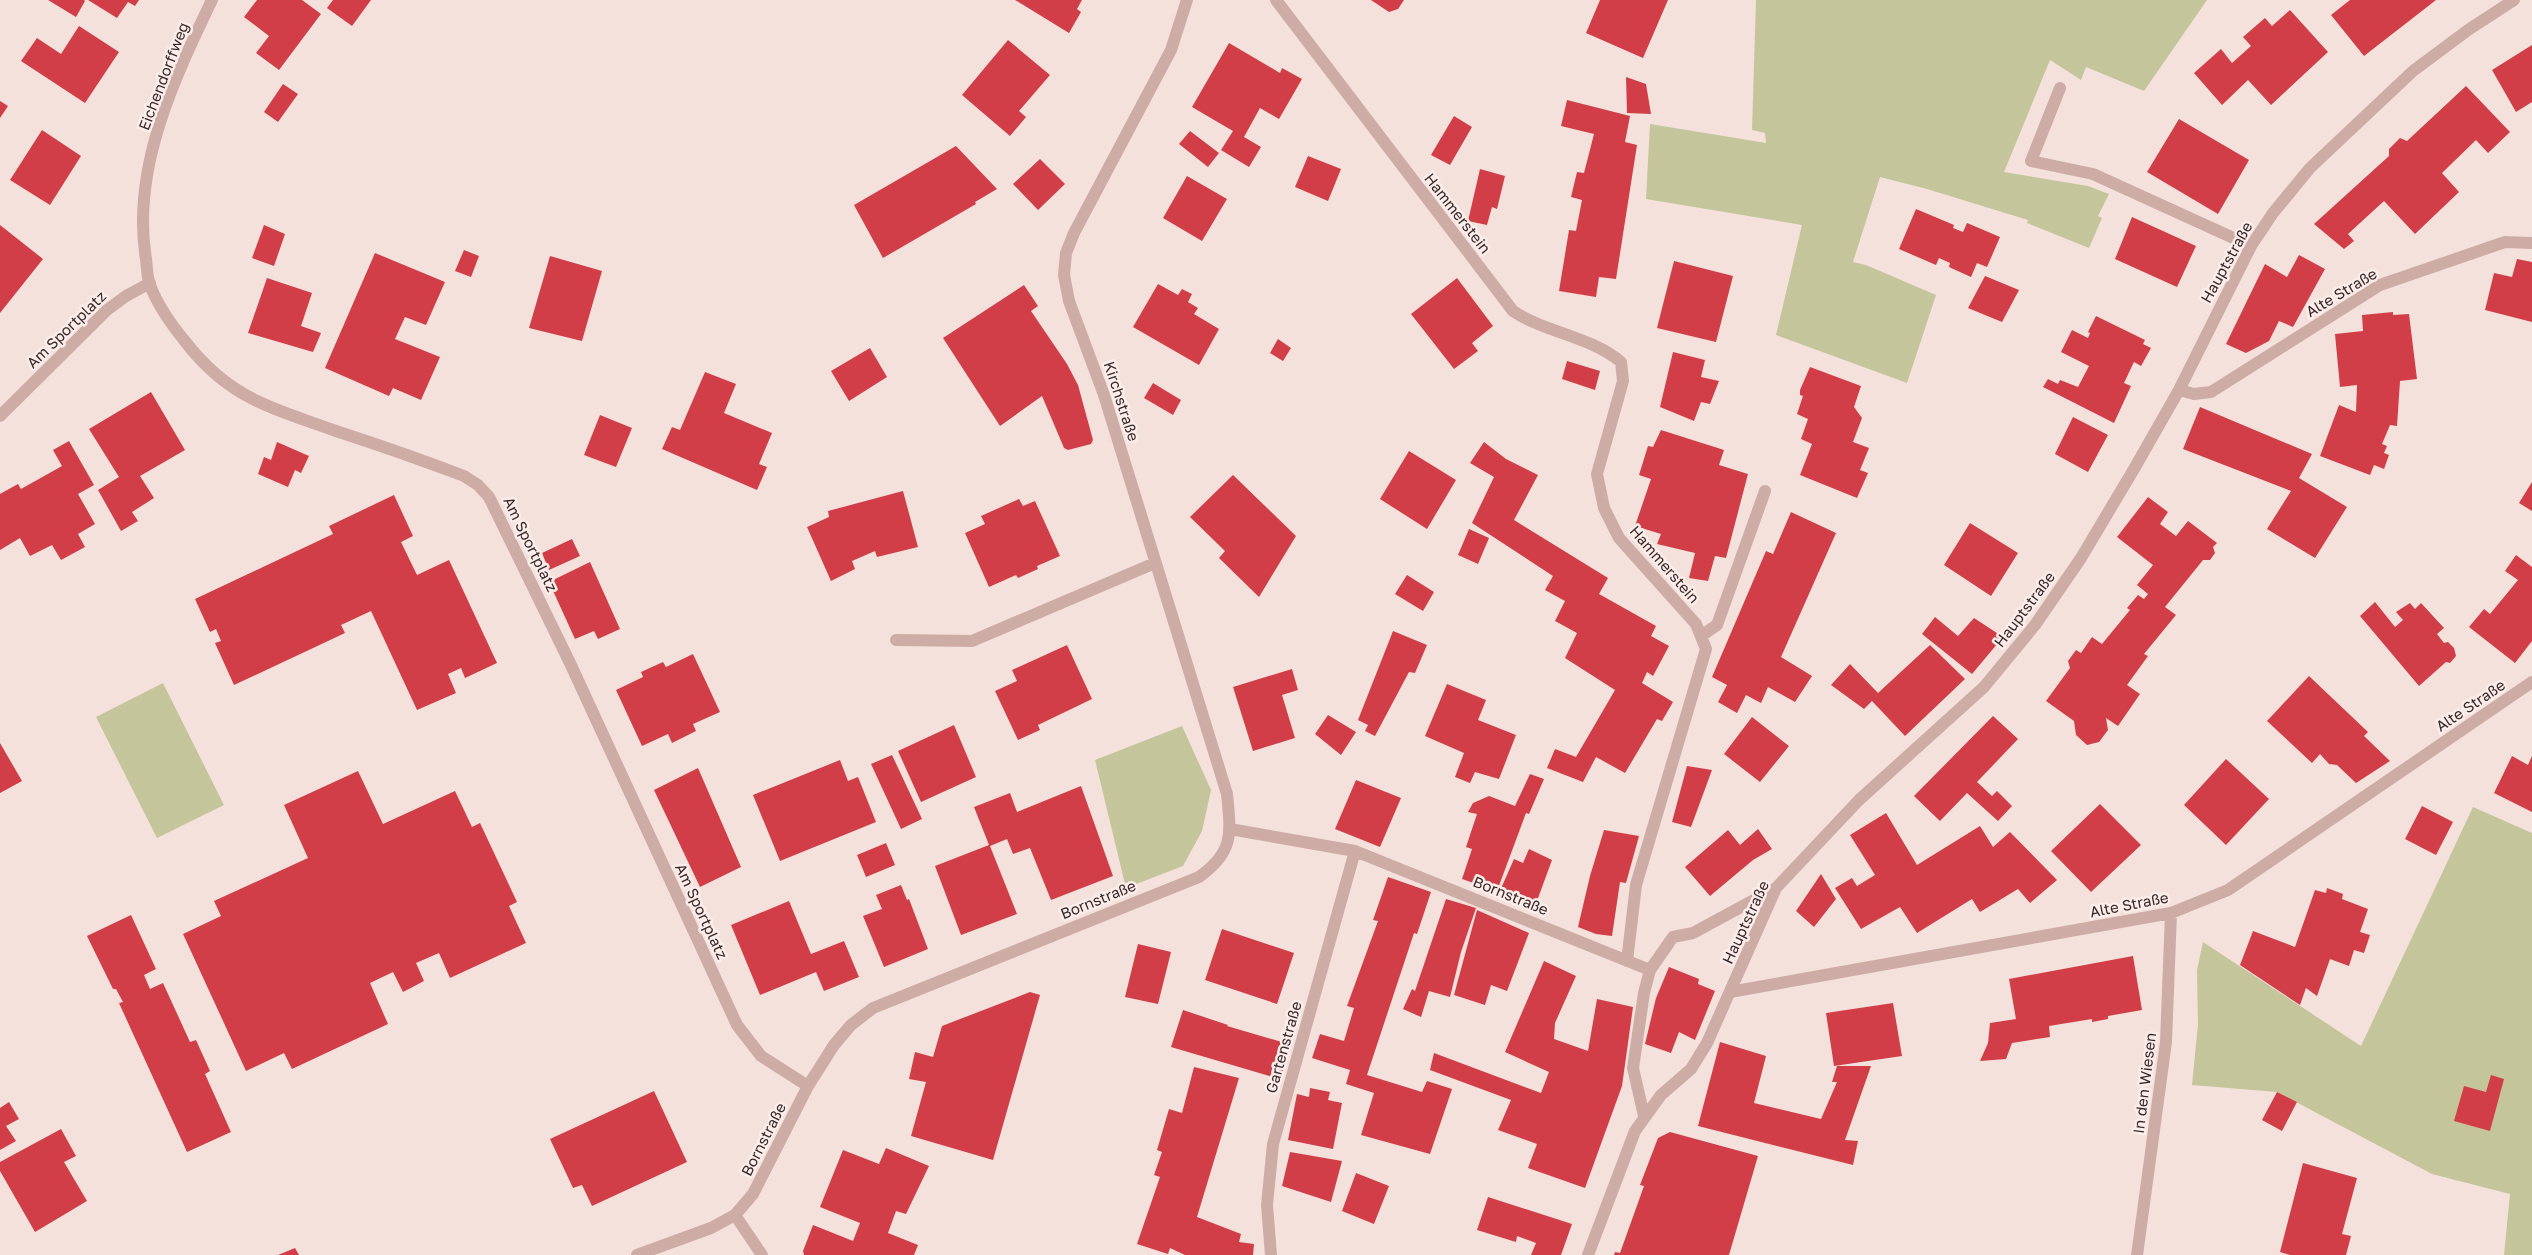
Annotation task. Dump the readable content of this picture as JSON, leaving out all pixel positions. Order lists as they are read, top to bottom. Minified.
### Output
{"streets":{"street":["Eichendorffweg","Hammerstein","Hauptstraße","Alte Straße","Am Sportplatz","Kirchstraße","Bornstraße","Gartenstraße","In den Wiesen"]},"crossings":[["Eichendorffweg","Am Sportplatz"],["Hammerstein","Bornstraße"],["Hauptstraße","Alte Straße"],["Alte Straße","In den Wiesen"],["Am Sportplatz","Bornstraße"],["Kirchstraße","Bornstraße"],["Bornstraße","Gartenstraße"]]}
